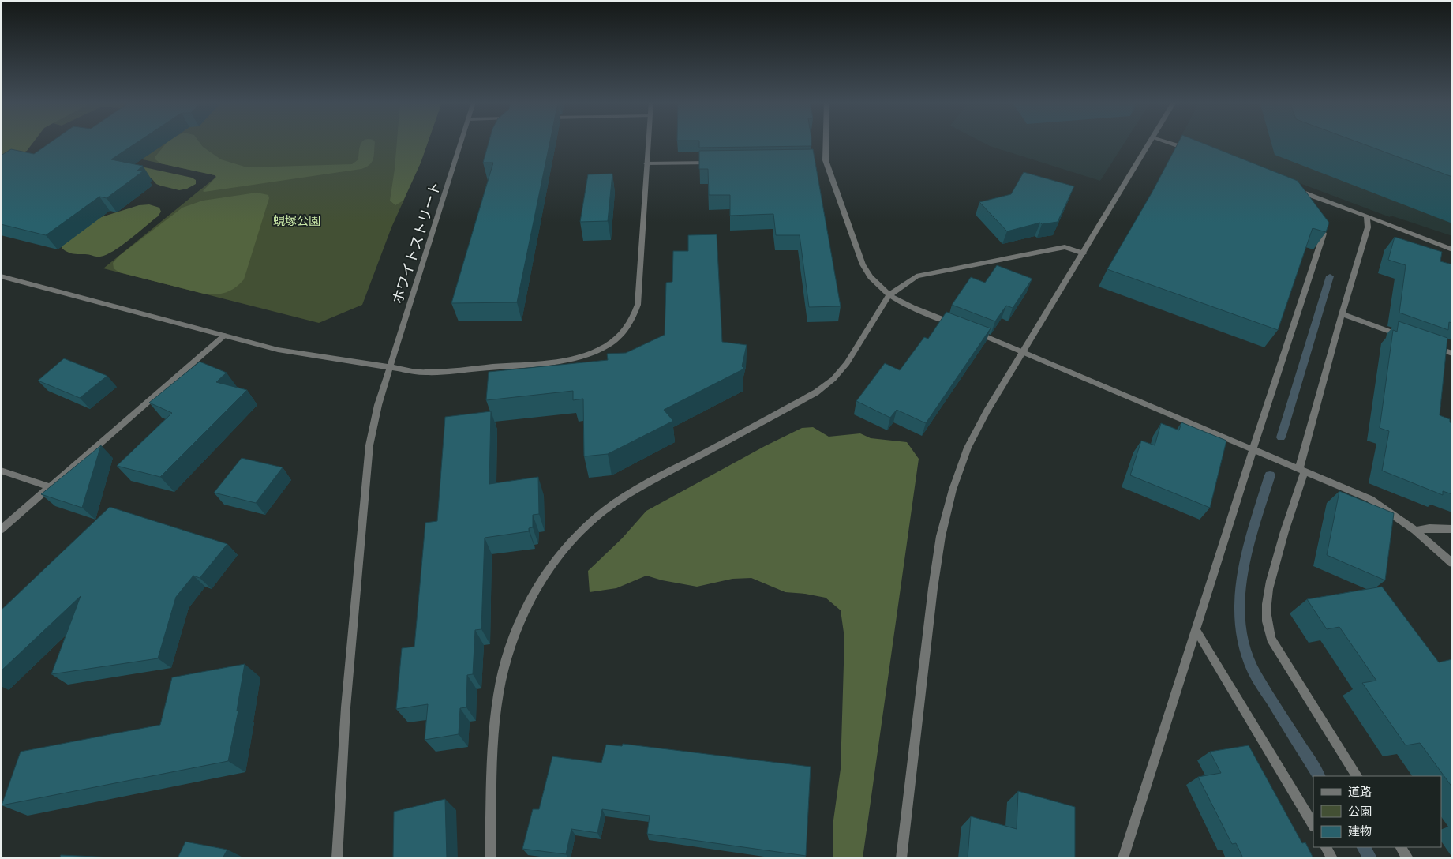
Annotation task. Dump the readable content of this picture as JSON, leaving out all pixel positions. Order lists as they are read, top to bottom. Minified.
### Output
{"streets":{"street":["ホワイトストリート"]},"parks":["蜆塚公園"],"legend":["道路","公園","建物"]}
